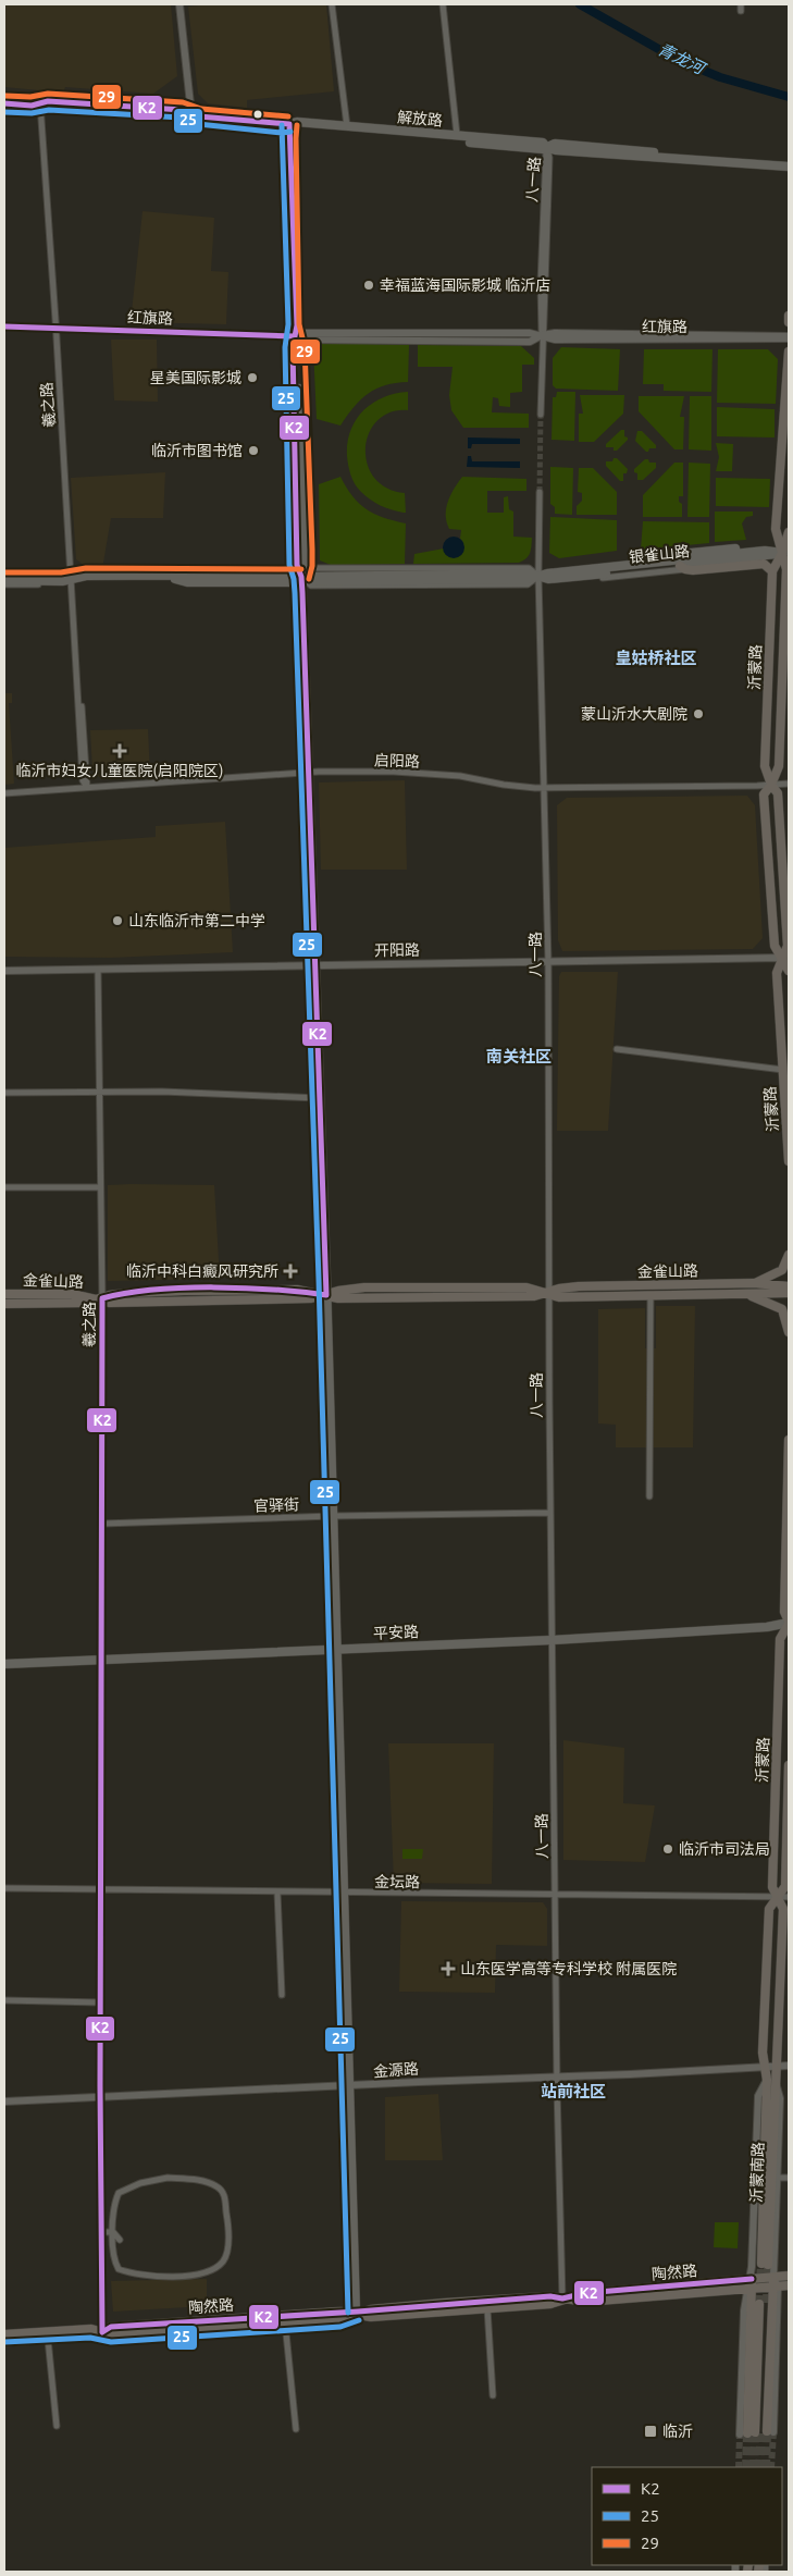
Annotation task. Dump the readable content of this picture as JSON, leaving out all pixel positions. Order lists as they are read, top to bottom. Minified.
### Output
{"streets":{"main road":["解放路","银雀山路","沂蒙路","金雀山路","平安路","沂蒙南路","陶然路"],"street":["八一路","红旗路","羲之路","启阳路","开阳路","官驿街","金坛路","金源路"]},"crossings":[["解放路","八一路"],["解放路","羲之路"],["八一路","红旗路"],["八一路","银雀山路"],["八一路","启阳路"],["八一路","开阳路"],["八一路","金雀山路"],["八一路","官驿街"],["八一路","平安路"],["八一路","金坛路"],["八一路","金源路"],["八一路","陶然路"],["红旗路","羲之路"],["羲之路","银雀山路"],["羲之路","启阳路"],["羲之路","开阳路"],["羲之路","金雀山路"],["羲之路","官驿街"],["羲之路","平安路"],["羲之路","金坛路"],["羲之路","金源路"],["羲之路","陶然路"],["银雀山路","沂蒙路"],["沂蒙路","启阳路"],["沂蒙路","开阳路"],["沂蒙路","平安路"],["沂蒙路","金坛路"],["沂蒙路","金源路"],["沂蒙路","沂蒙南路"]],"districts":["皇姑桥社区","南关社区","站前社区"],"water":["青龙河"],"places":{"other":["幸福蓝海国际影城 临沂店","星美国际影城","临沂市图书馆","蒙山沂水大剧院","山东临沂市第二中学","临沂市司法局"],"health":["临沂市妇女儿童医院(启阳院区)","临沂中科白癜风研究所","山东医学高等专科学校 附属医院"],"transit":["临沂"]},"lines":["transit line 29","transit line K2","transit line 25"],"legend":["K2","25","29"]}
